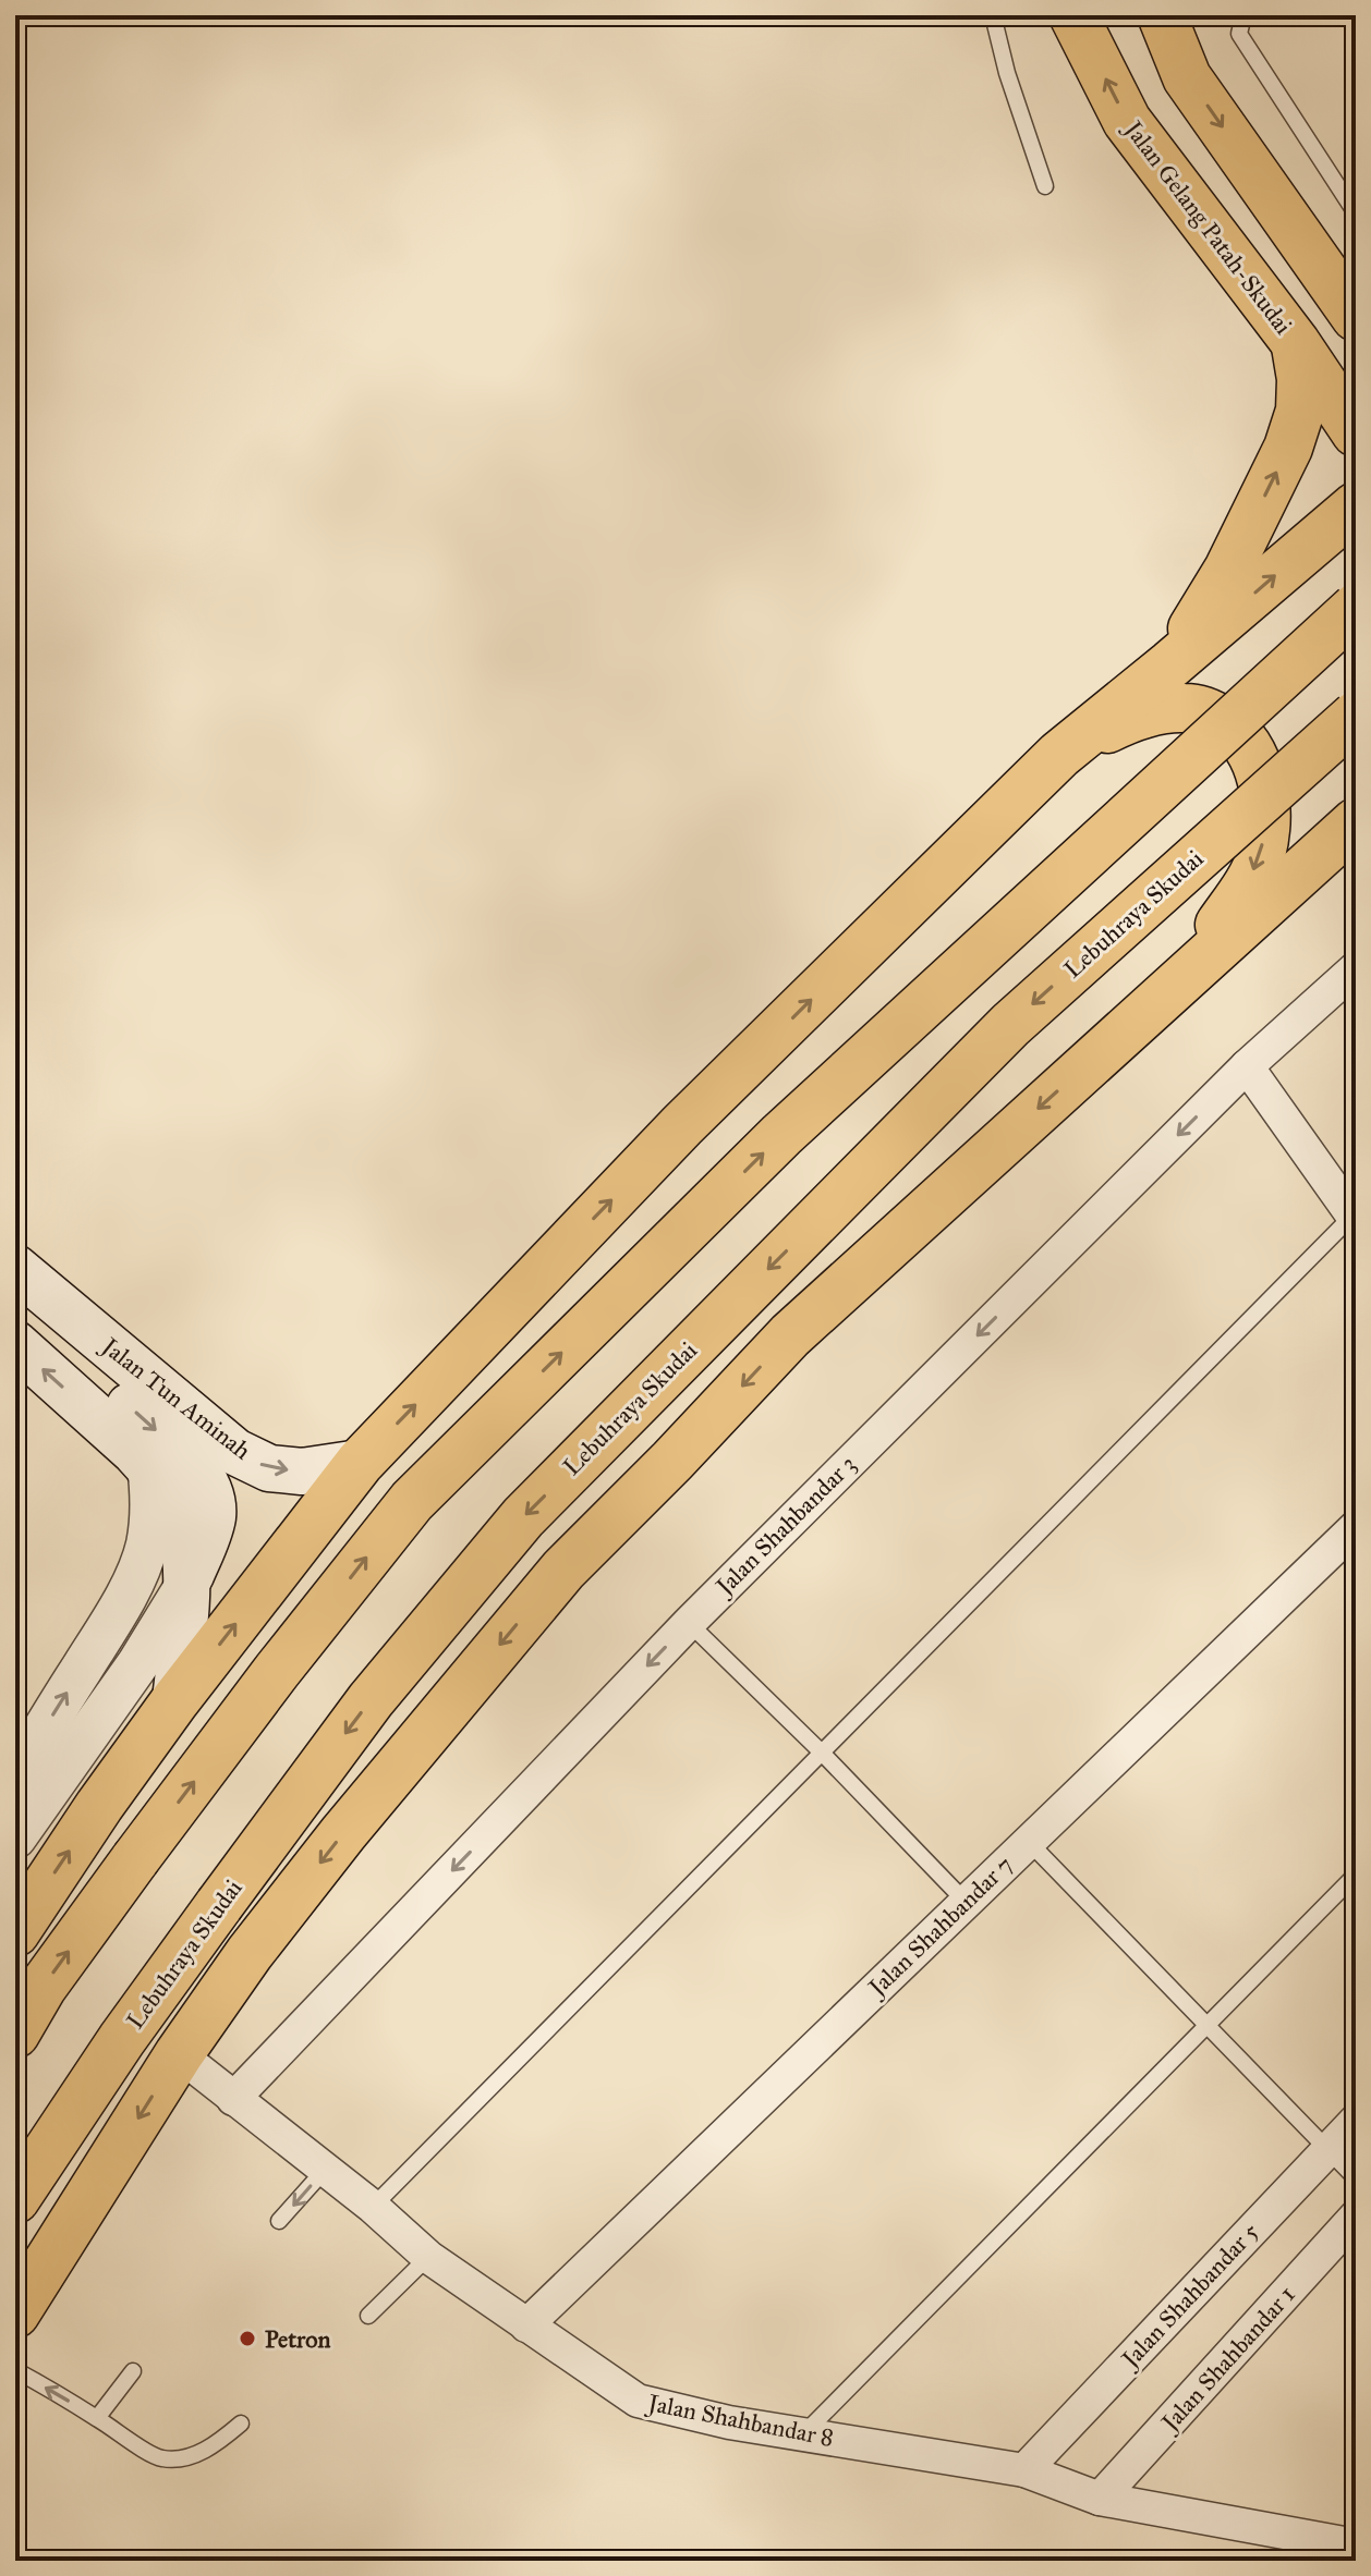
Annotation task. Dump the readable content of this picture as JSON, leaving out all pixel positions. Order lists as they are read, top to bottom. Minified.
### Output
{"streets":{"main road":["Jalan Gelang Patah-Skudai","Lebuhraya Skudai","Jalan Tun Aminah"],"street":["Jalan Shahbandar 3","Jalan Shahbandar 7","Jalan Shahbandar 5","Jalan Shahbandar 1","Jalan Shahbandar 8"]},"crossings":[["Jalan Shahbandar 3","Jalan Shahbandar 8"],["Jalan Shahbandar 7","Jalan Shahbandar 8"],["Jalan Shahbandar 5","Jalan Shahbandar 8"],["Jalan Shahbandar 1","Jalan Shahbandar 8"]],"one_way":["Jalan Shahbandar 3"],"places":["Petron"]}
